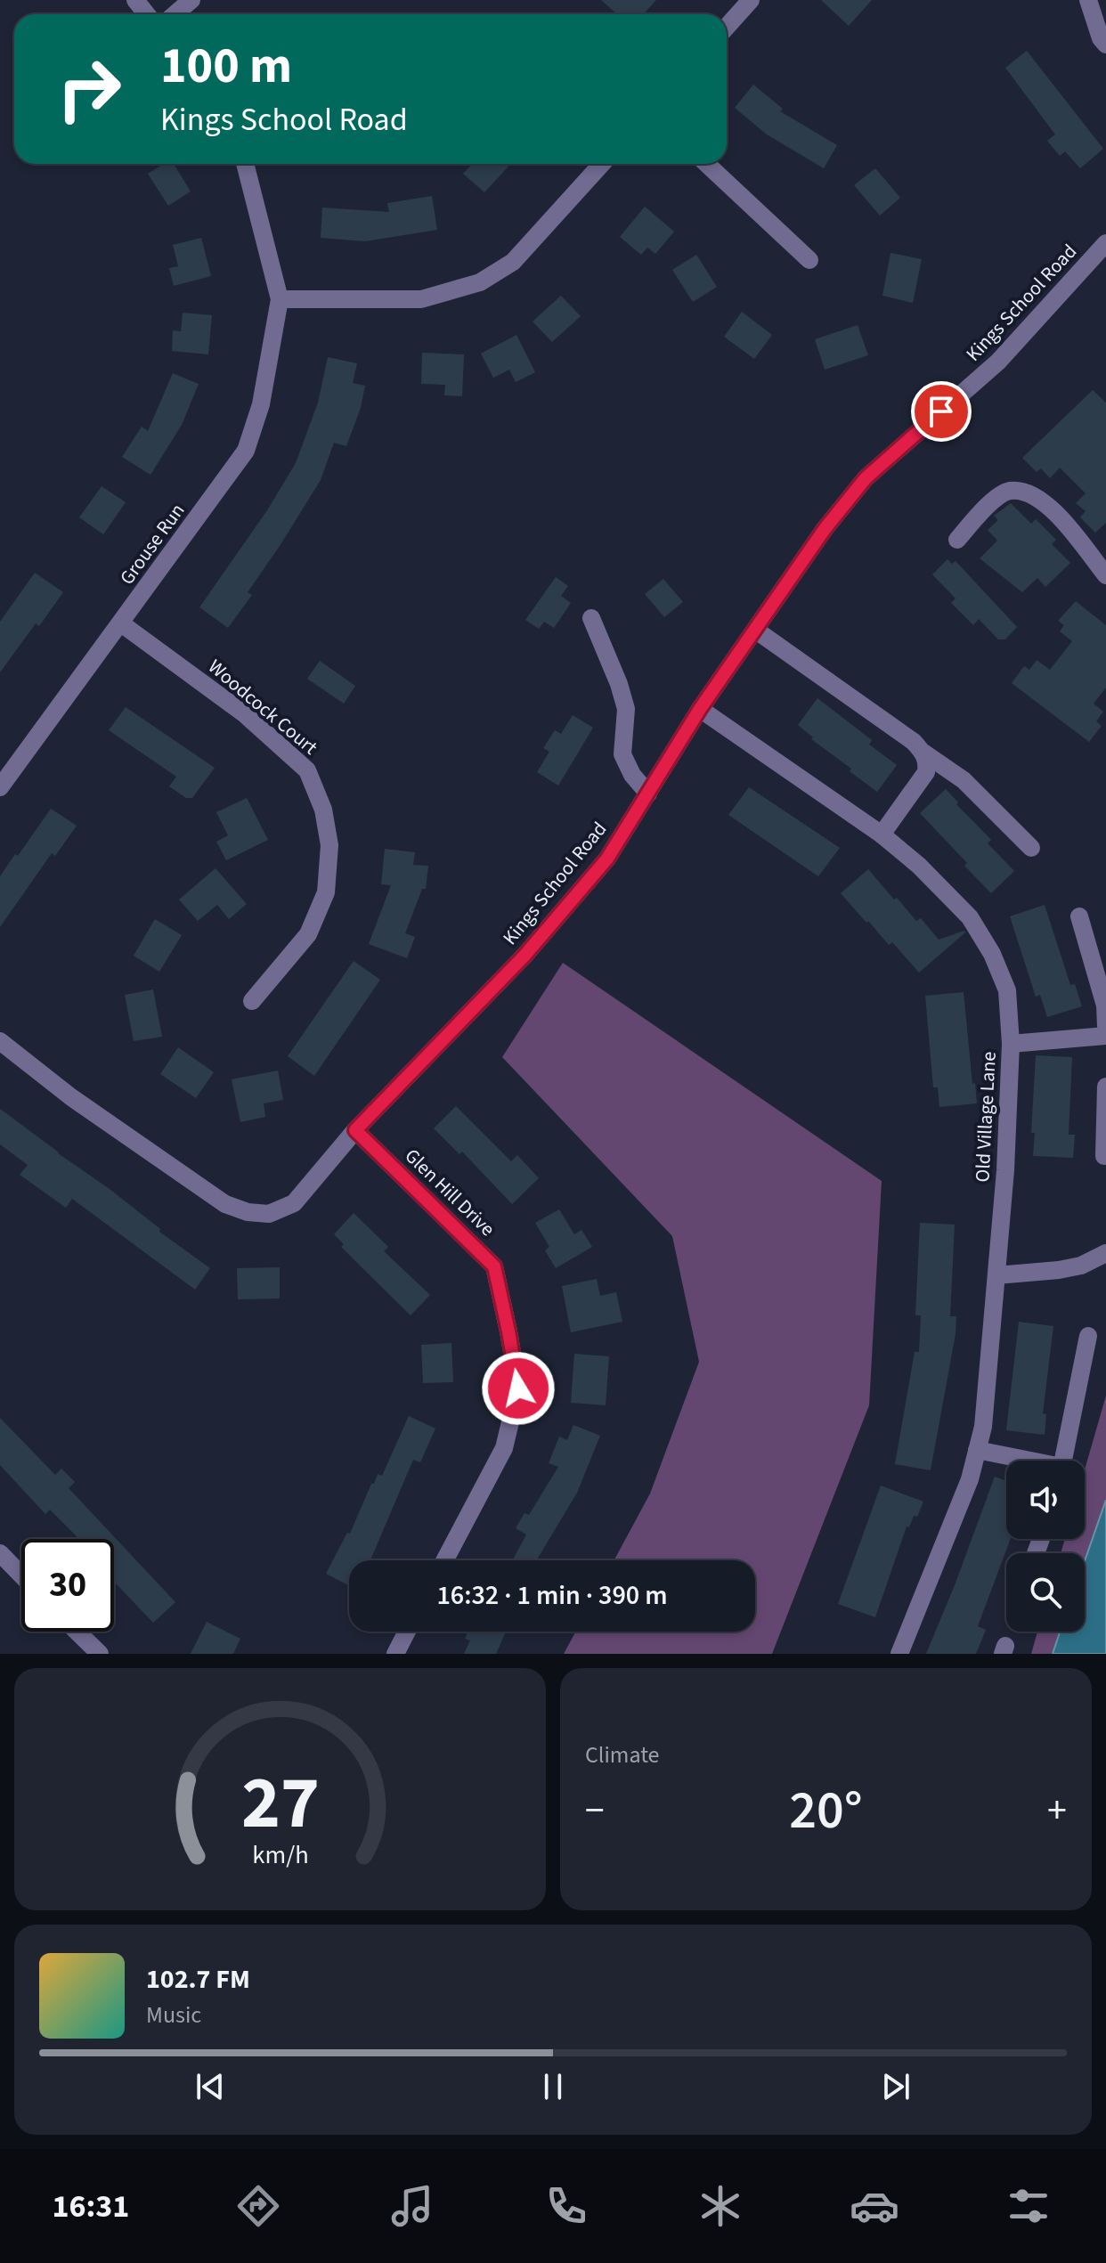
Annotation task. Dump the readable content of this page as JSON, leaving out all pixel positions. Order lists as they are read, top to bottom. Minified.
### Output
{"streets":{"street":["Kings School Road","Grouse Run","Woodcock Court","Old Village Lane","Glen Hill Drive"]},"crossings":[["Kings School Road","Old Village Lane"],["Kings School Road","Glen Hill Drive"],["Grouse Run","Woodcock Court"]],"page":{"turn":["100 m","Kings School Road"],"limit":"30","trip":"16:32 · 1 min · 390 m","tile":"Climate","heat":["−","20°","+"],"song":["102.7 FM","Music"],"tabs":"16:31","gauge":["27","km/h"]}}
